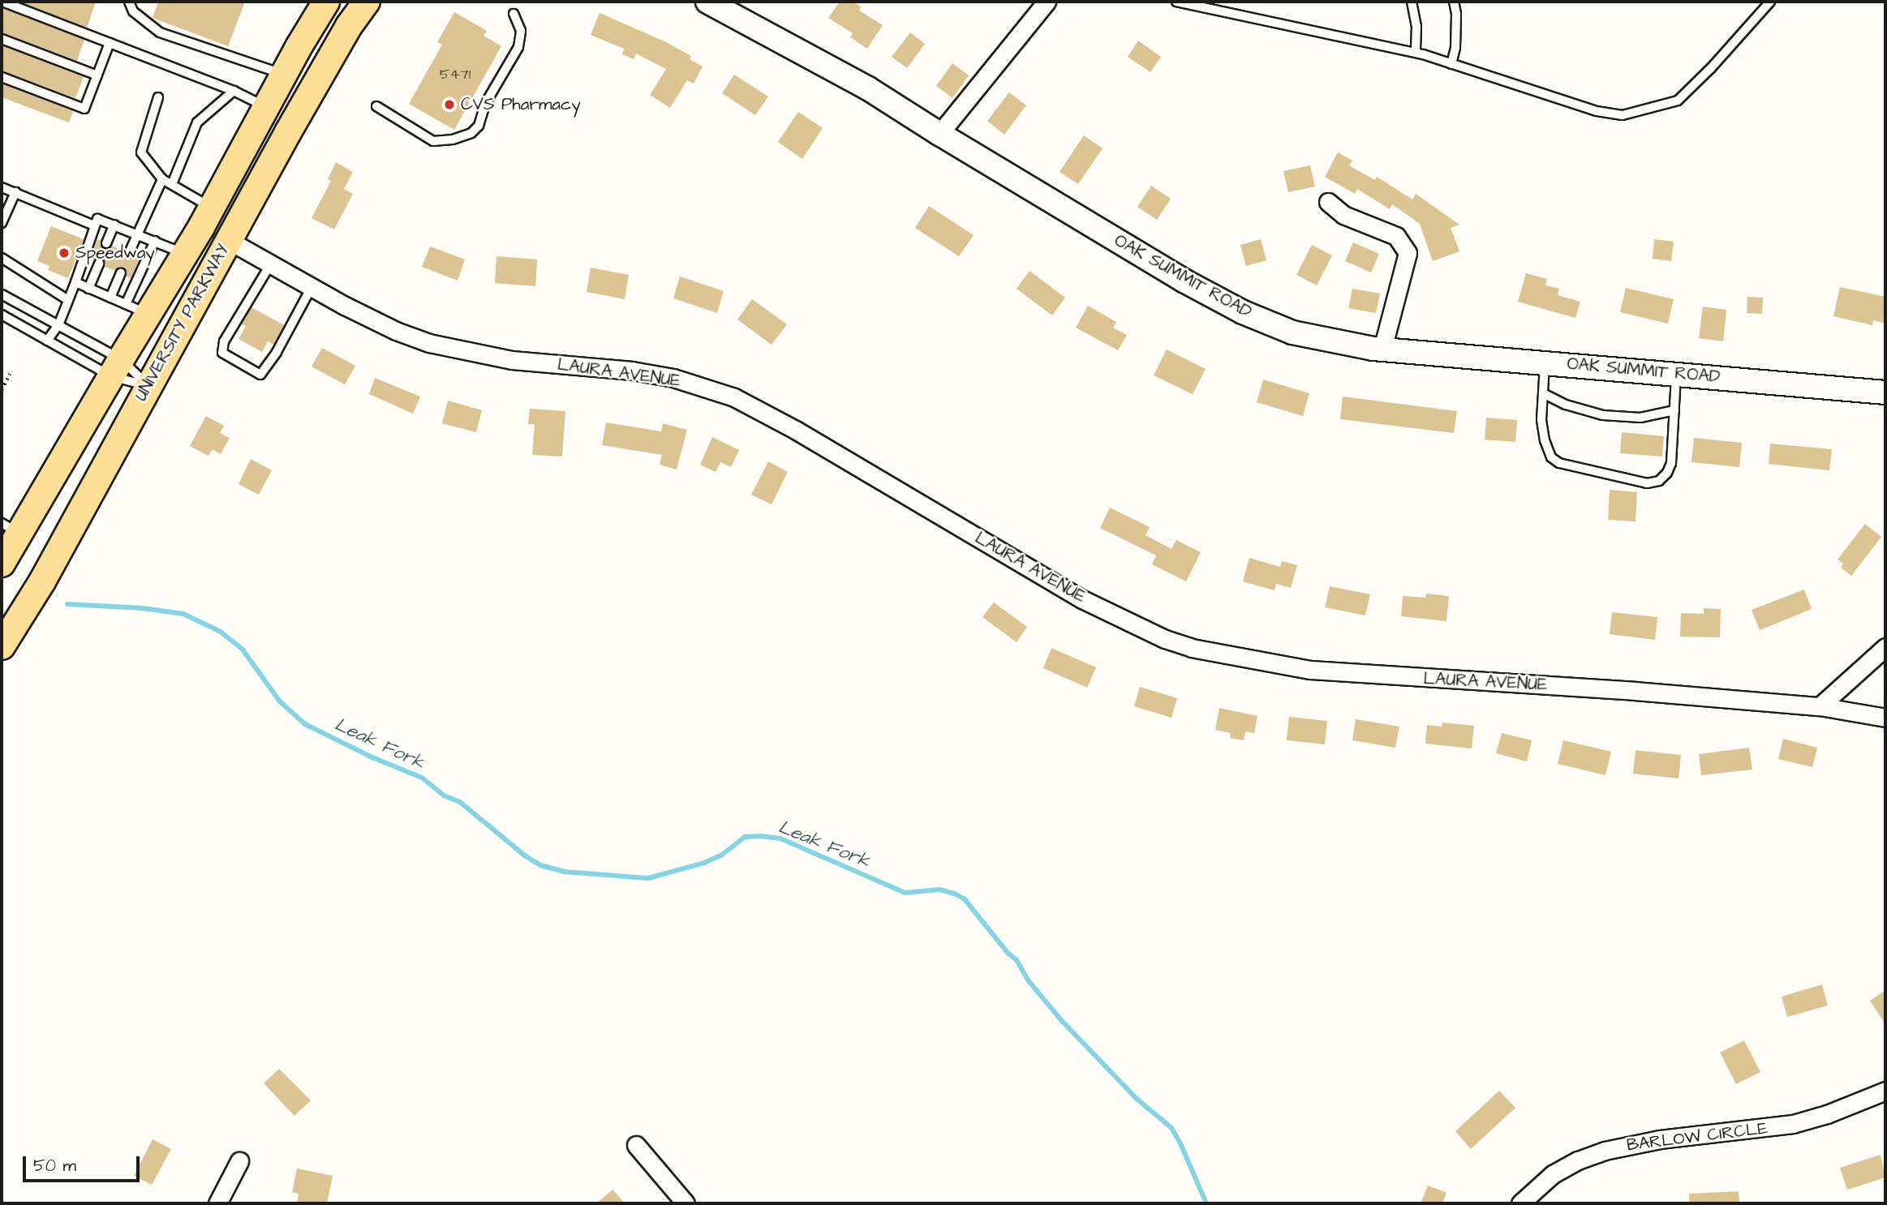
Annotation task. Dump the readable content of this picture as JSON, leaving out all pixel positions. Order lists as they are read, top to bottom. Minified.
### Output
{"streets":{"main road":["OAK SUMMIT ROAD","UNIVERSITY PARKWAY"],"street":["LAURA AVENUE","BARLOW CIRCLE"]},"crossings":[["UNIVERSITY PARKWAY","LAURA AVENUE"]],"water":["Leak Fork"],"places":["CVS Pharmacy","Speedway"],"house_numbers":["5471"],"scale_bar":"50 m"}
